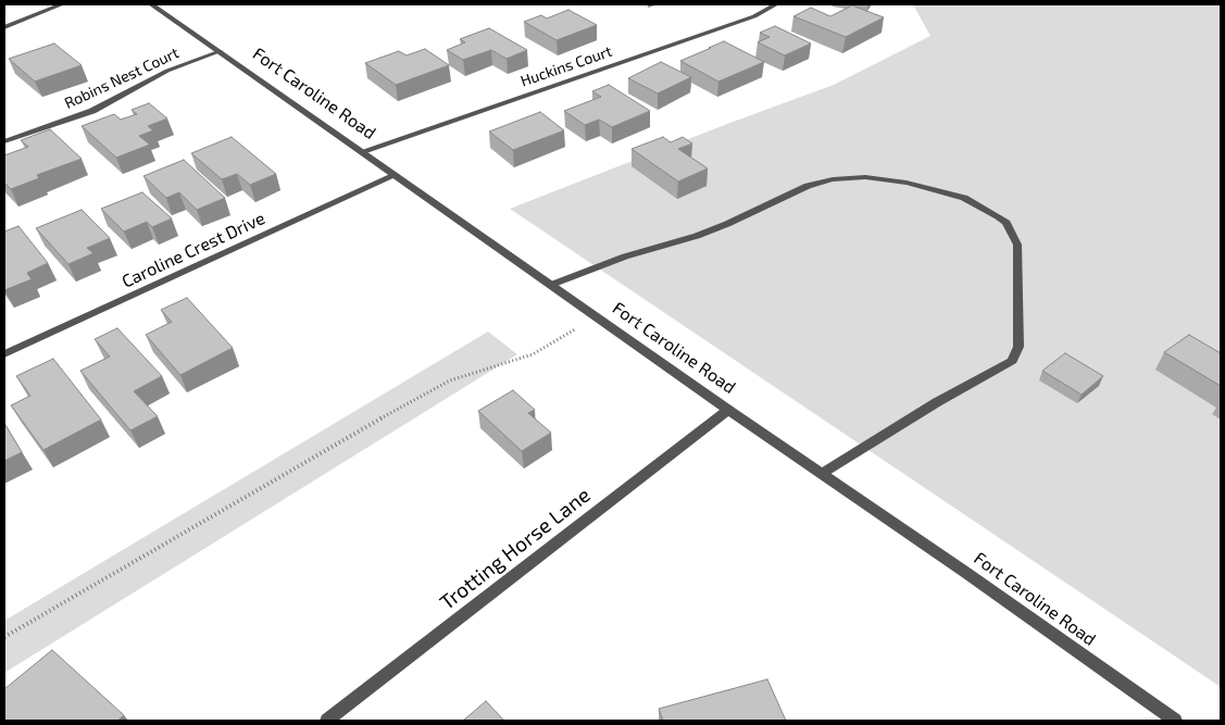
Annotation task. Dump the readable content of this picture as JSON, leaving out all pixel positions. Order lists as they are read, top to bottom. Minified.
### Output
{"streets":{"street":["Huckins Court","Robins Nest Court","Fort Caroline Road","Caroline Crest Drive","Trotting Horse Lane"]},"crossings":[["Huckins Court","Fort Caroline Road"],["Robins Nest Court","Fort Caroline Road"],["Fort Caroline Road","Caroline Crest Drive"],["Fort Caroline Road","Trotting Horse Lane"]]}
